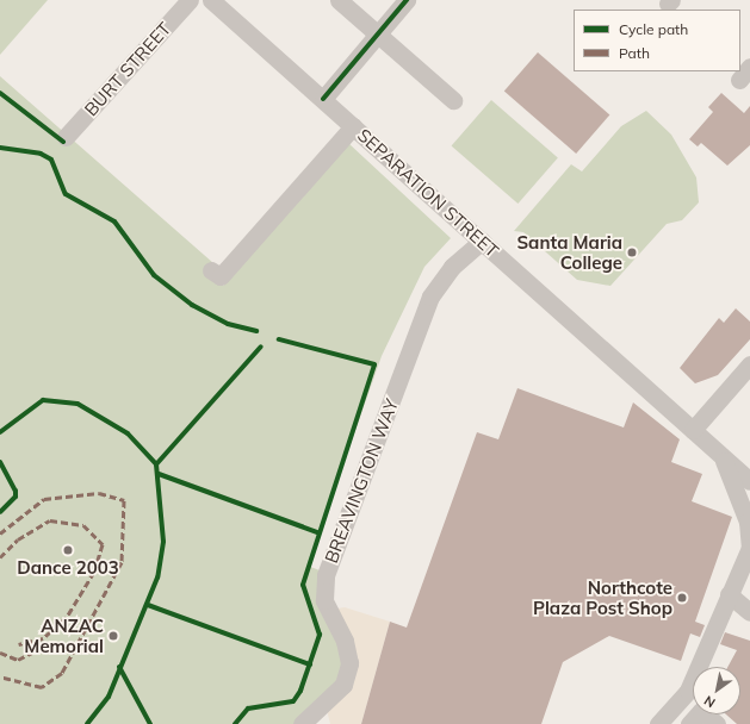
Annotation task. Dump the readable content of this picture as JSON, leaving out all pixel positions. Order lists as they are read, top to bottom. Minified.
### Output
{"streets":{"street":["BURT STREET","SEPARATION STREET","BREAVINGTON WAY"]},"crossings":[["SEPARATION STREET","BREAVINGTON WAY"]],"places":["Santa Maria College","Dance 2003","Northcote Plaza Post Shop","ANZAC Memorial"],"legend":["Cycle path","Path"],"north":"bottom left"}
